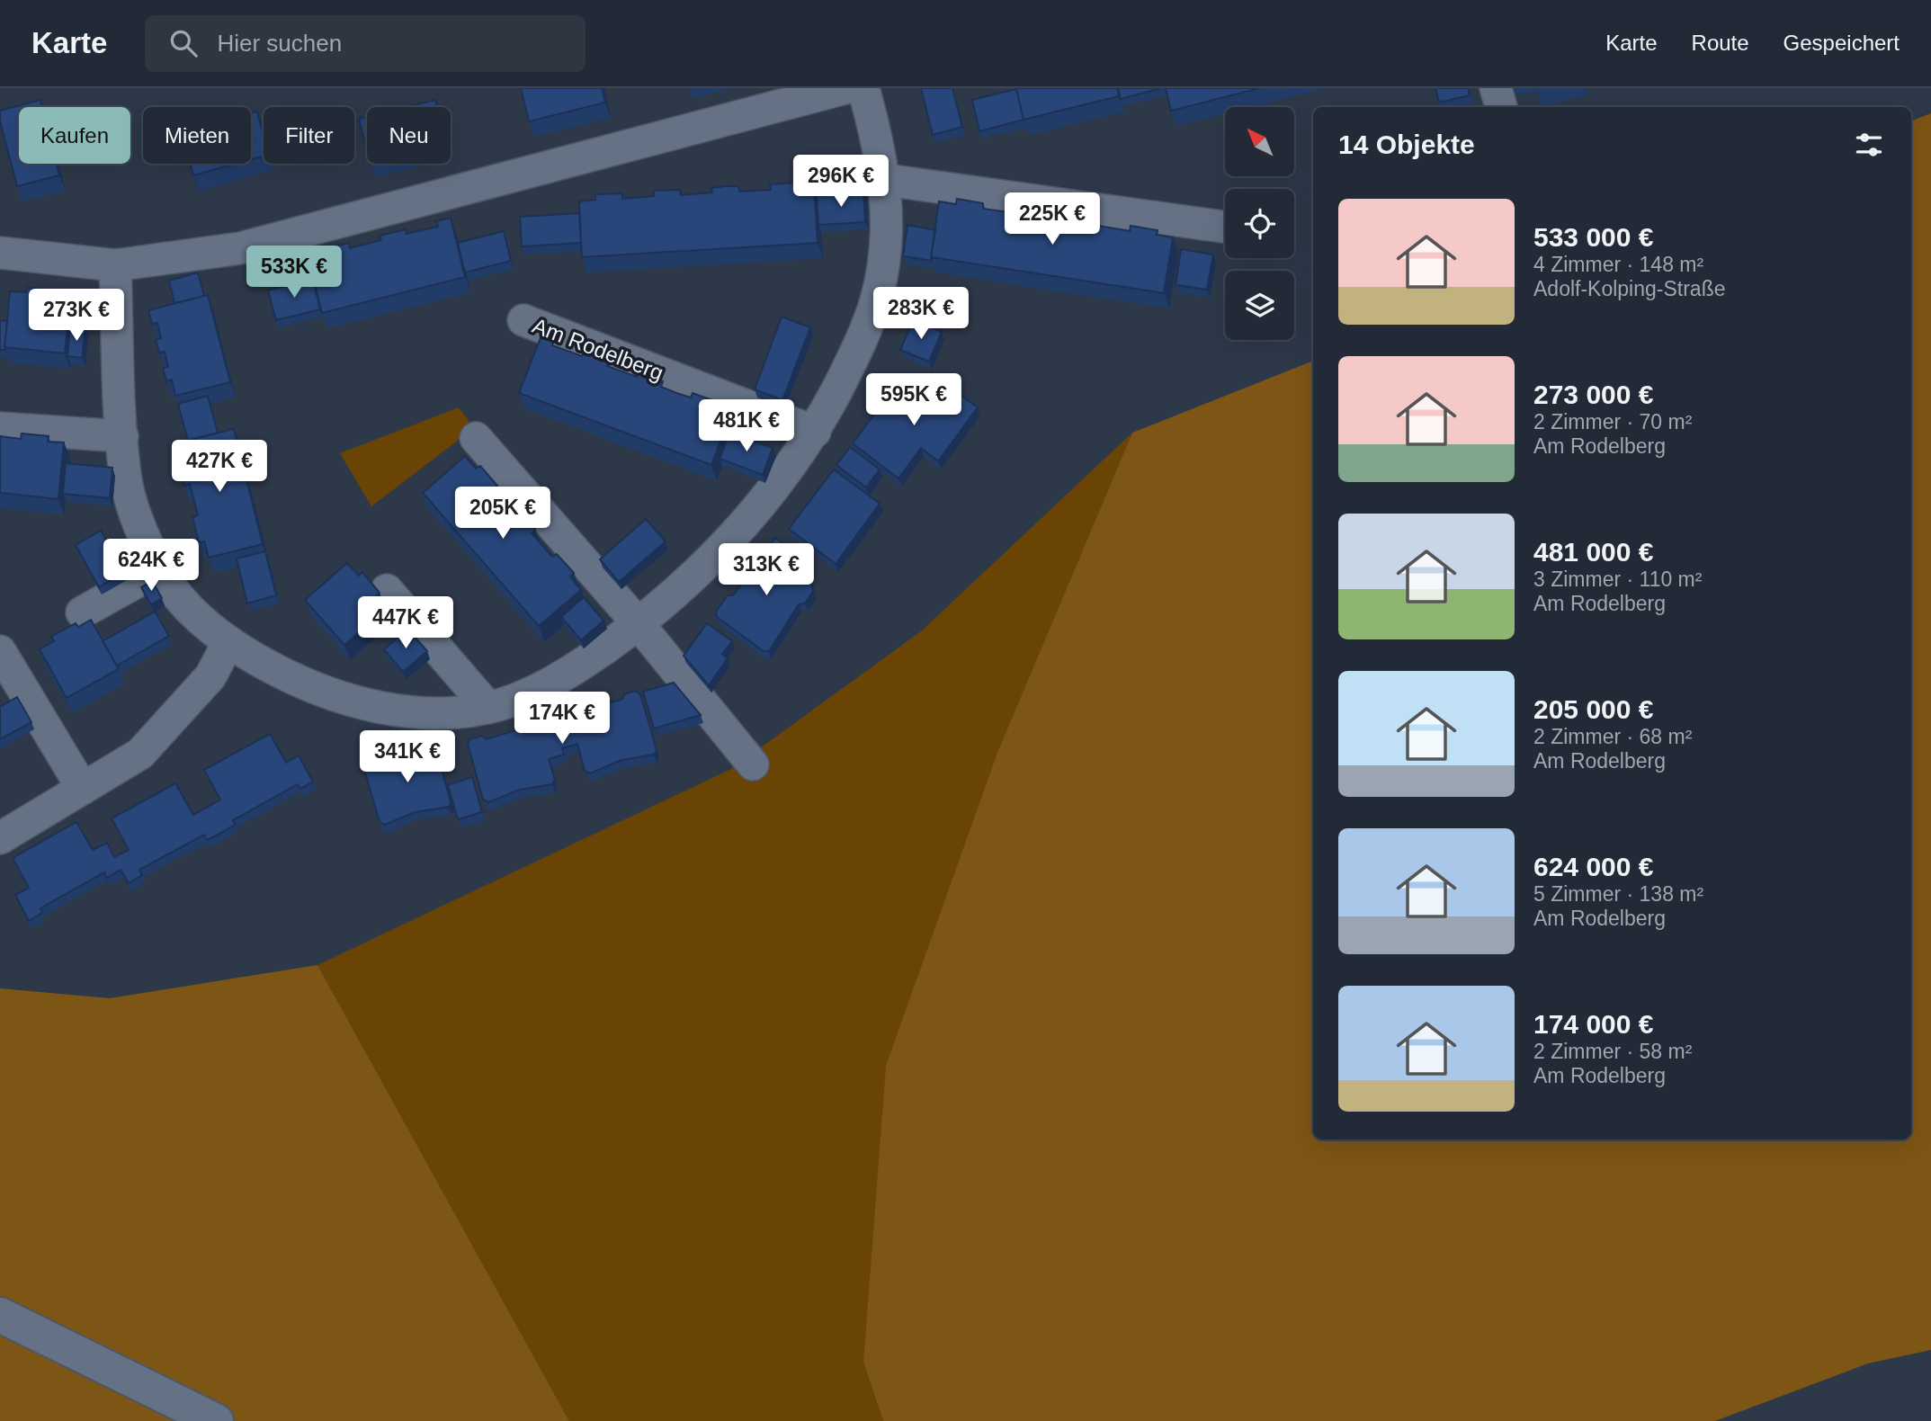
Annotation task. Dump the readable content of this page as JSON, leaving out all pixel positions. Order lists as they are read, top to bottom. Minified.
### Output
{"streets":{"street":["Am Rodelberg"]},"north":"top left","page":{"header":"Karte","search":"Hier suchen","nav":["Karte","Route","Gespeichert"],"chip":["Kaufen","Mieten","Filter","Neu"],"heading":"14 Objekte","price":["296K €","225K €","533K €","283K €","273K €","595K €","481K €","427K €","205K €","624K €","313K €","447K €","174K €","341K €"],"list":[{"name":"533 000 €","note":"4 Zimmer · 148 m² · Adolf-Kolping-Straße"},{"name":"273 000 €","note":"2 Zimmer · 70 m² · Am Rodelberg"},{"name":"481 000 €","note":"3 Zimmer · 110 m² · Am Rodelberg"},{"name":"205 000 €","note":"2 Zimmer · 68 m² · Am Rodelberg"},{"name":"624 000 €","note":"5 Zimmer · 138 m² · Am Rodelberg"},{"name":"174 000 €","note":"2 Zimmer · 58 m² · Am Rodelberg"}]}}
